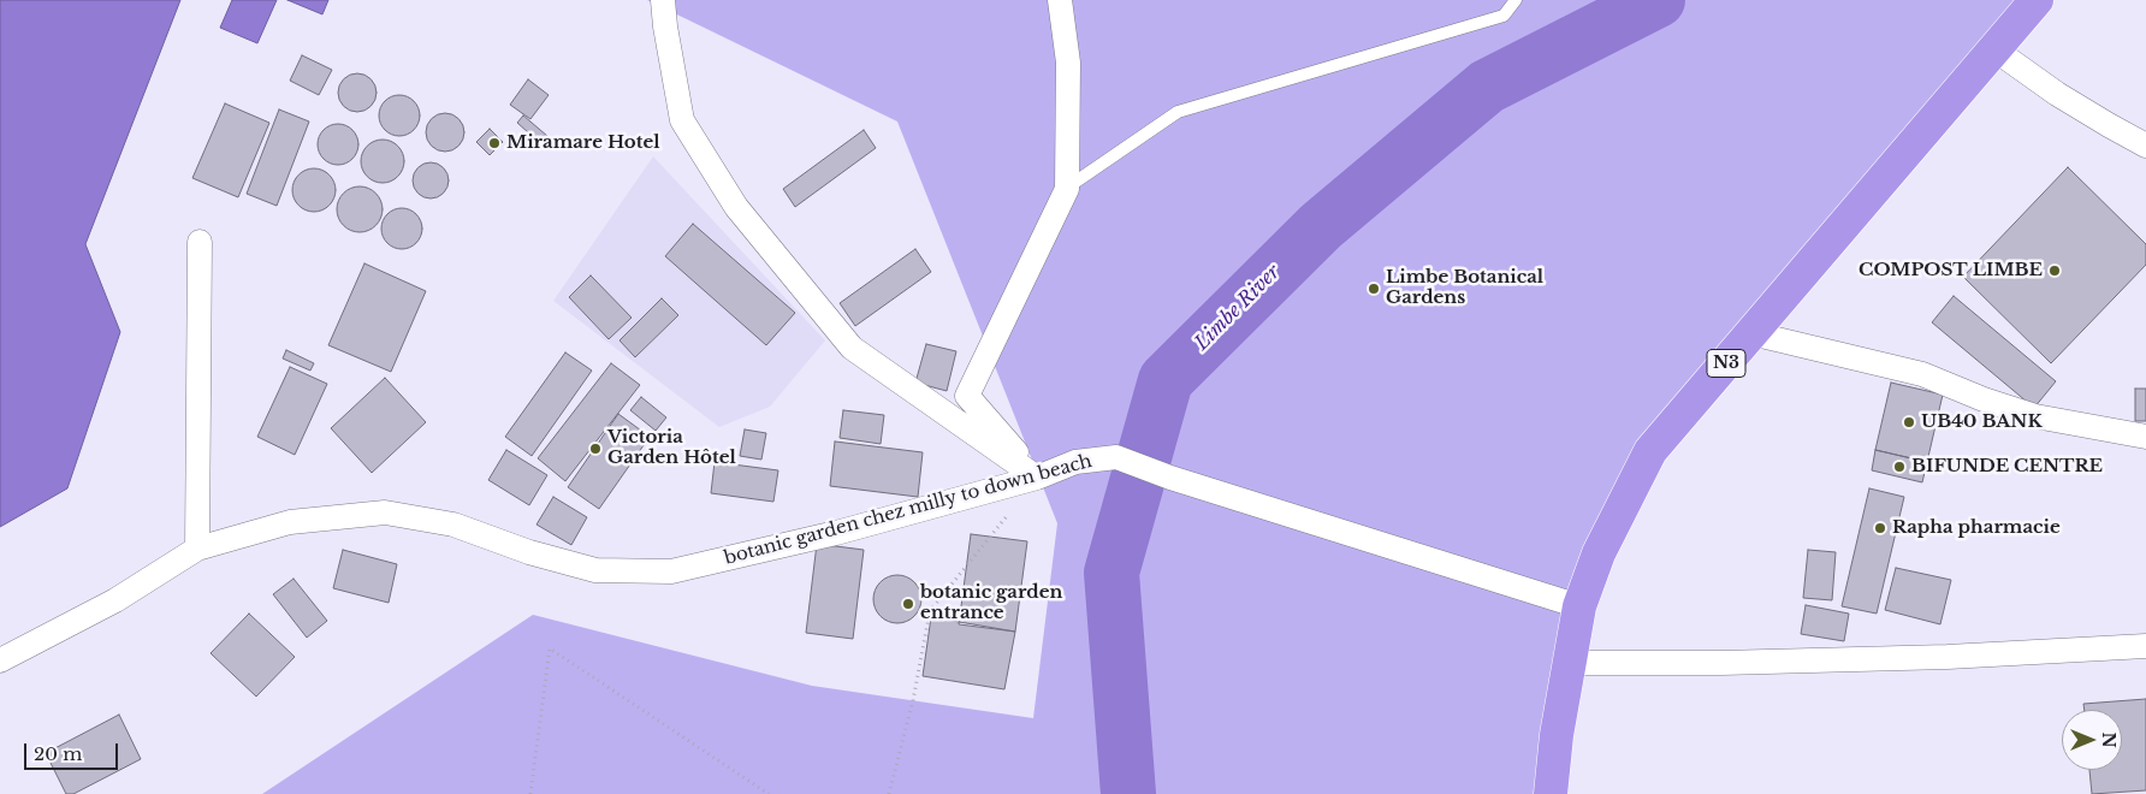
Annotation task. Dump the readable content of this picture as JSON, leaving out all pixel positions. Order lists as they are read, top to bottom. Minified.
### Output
{"streets":{"highway":["N3"],"street":["botanic garden chez milly to down beach"]},"crossings":[["N3","botanic garden chez milly to down beach"]],"water":["Limbe River"],"places":["Miramare Hotel","COMPOST LIMBE","Limbe Botanical Gardens","UB40 BANK","Victoria Garden Hôtel","BIFUNDE CENTRE","Rapha pharmacie","botanic garden entrance"],"scale_bar":"20 m","north":"right"}
